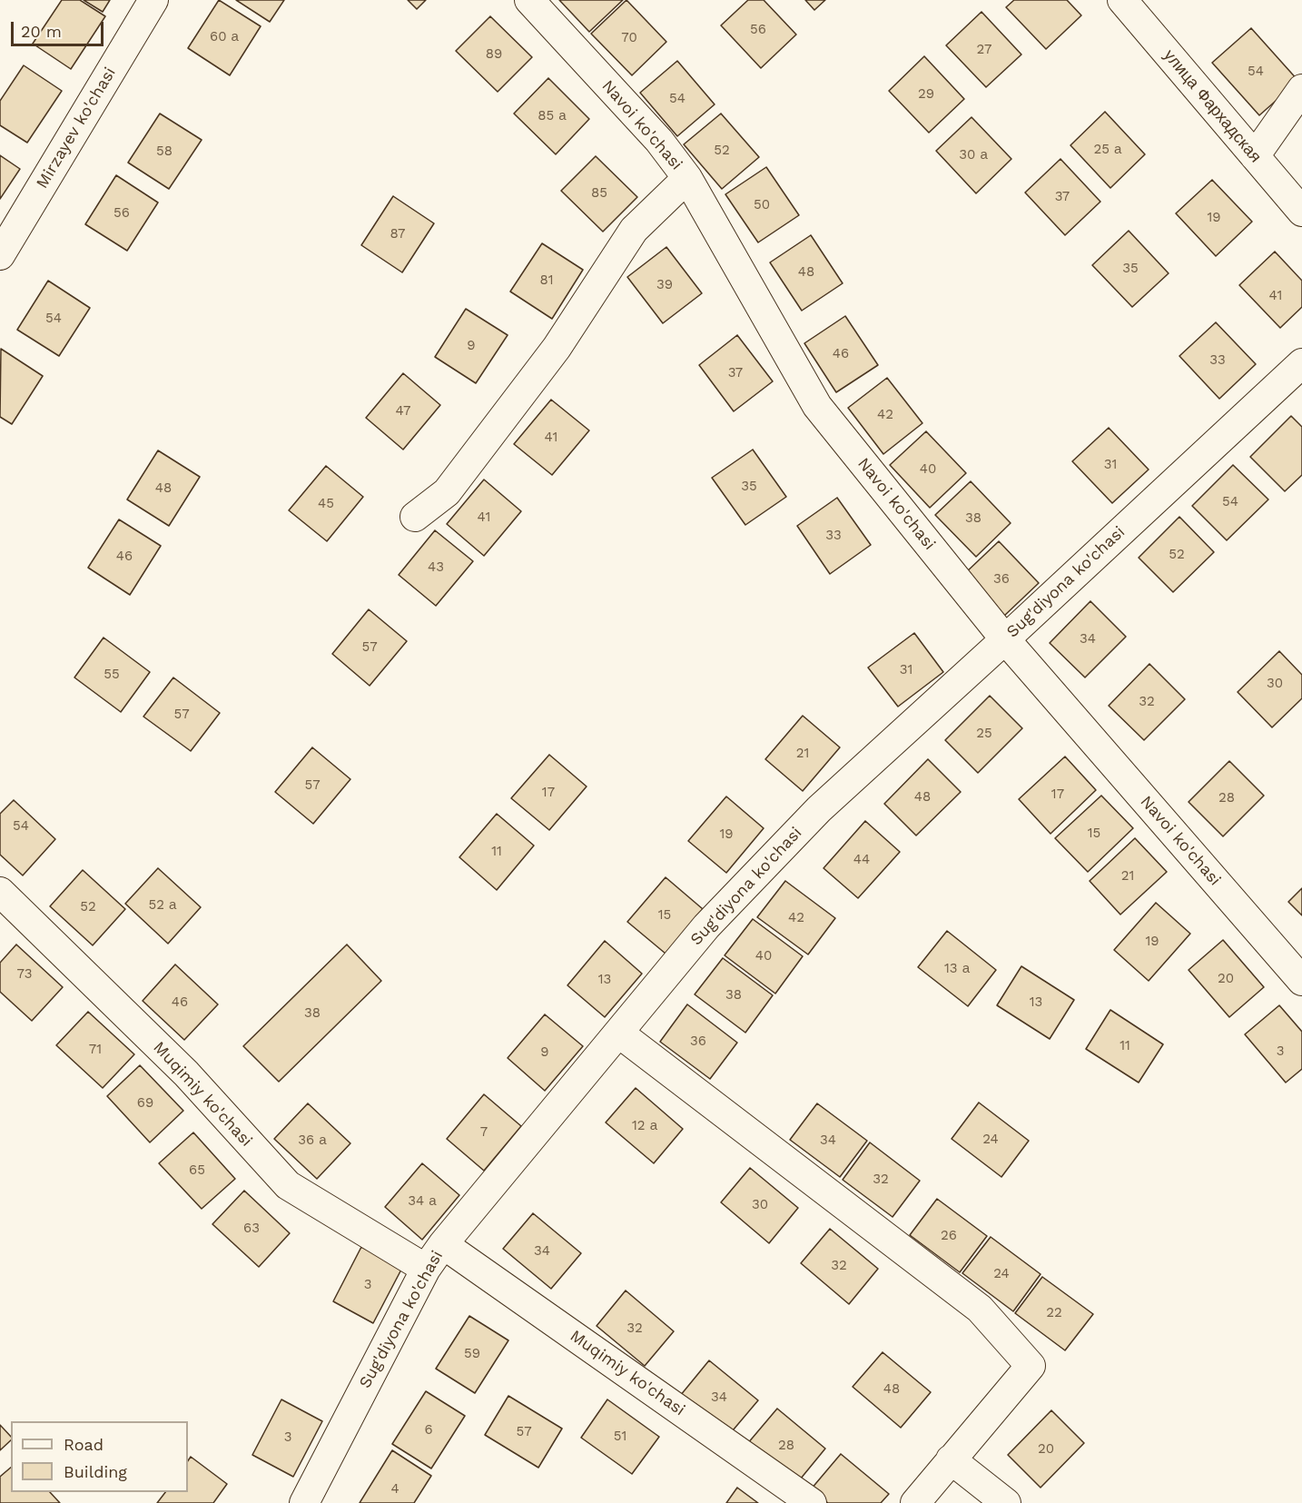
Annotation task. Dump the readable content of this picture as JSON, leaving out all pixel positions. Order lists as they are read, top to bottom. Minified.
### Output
{"streets":{"street":["улица Фархадская","Navoi ko'chasi","Mirzayev ko'chasi","Sug'diyona ko'chasi","Muqimiy ko'chasi"]},"crossings":[["Navoi ko'chasi","Sug'diyona ko'chasi"],["Sug'diyona ko'chasi","Muqimiy ko'chasi"]],"house_numbers":["56","60 а","70","27","89","54","29","54","85 а","25 а","52","58","30 а","85","37","50","56","19","87","35","48","81","39","41","54","9","46","33","37","47","42","41","31","40","35","48","54","45","41","38","33","52","46","43","36","34","57","31","55","30","32","57","25","21","57","17","17","48","28","54","15","19","11","44","21","52 а","52","15","42","19","40","13 а","73","20","13","38","46","13","38","36","11","71","3","9","69","12 а","7","24","36 а","34","65","32","34 а","30","63","26","34","32","24","3","22","32","59","48","34","6","57","51","3","28","20","4"],"legend":["Road","Building"],"scale_bar":"20 m"}
